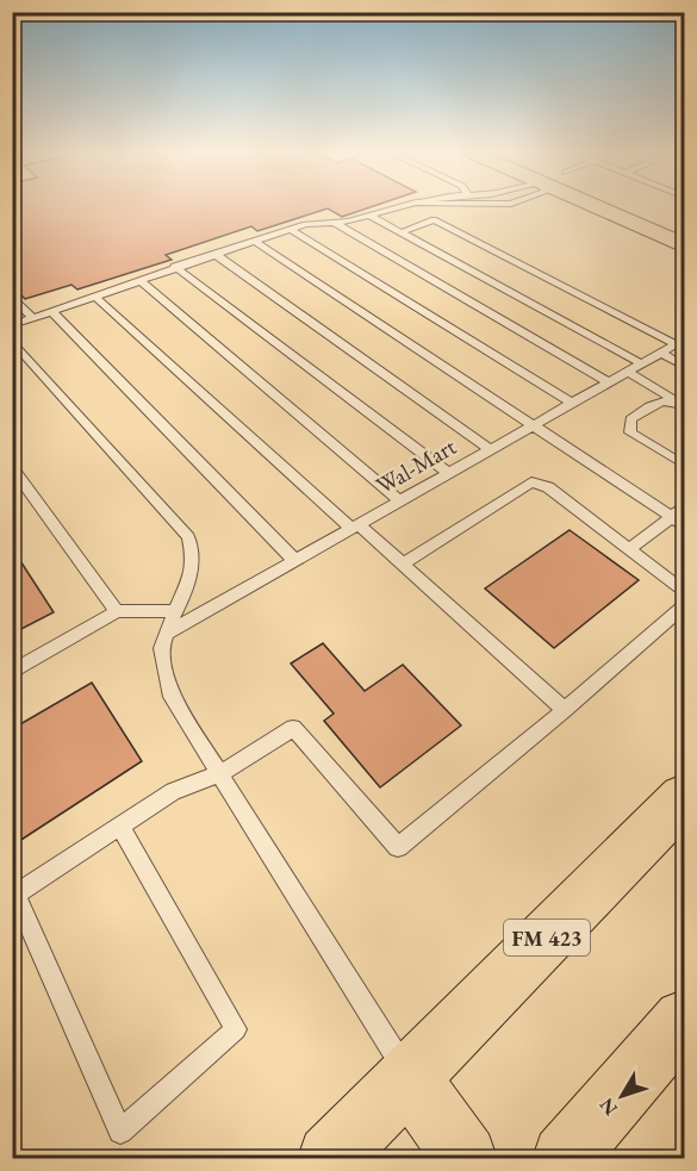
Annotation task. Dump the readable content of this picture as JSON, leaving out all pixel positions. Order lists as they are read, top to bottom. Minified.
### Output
{"streets":{"main road":["FM 423"],"lane":["Wal-Mart"]},"north":"bottom left"}
